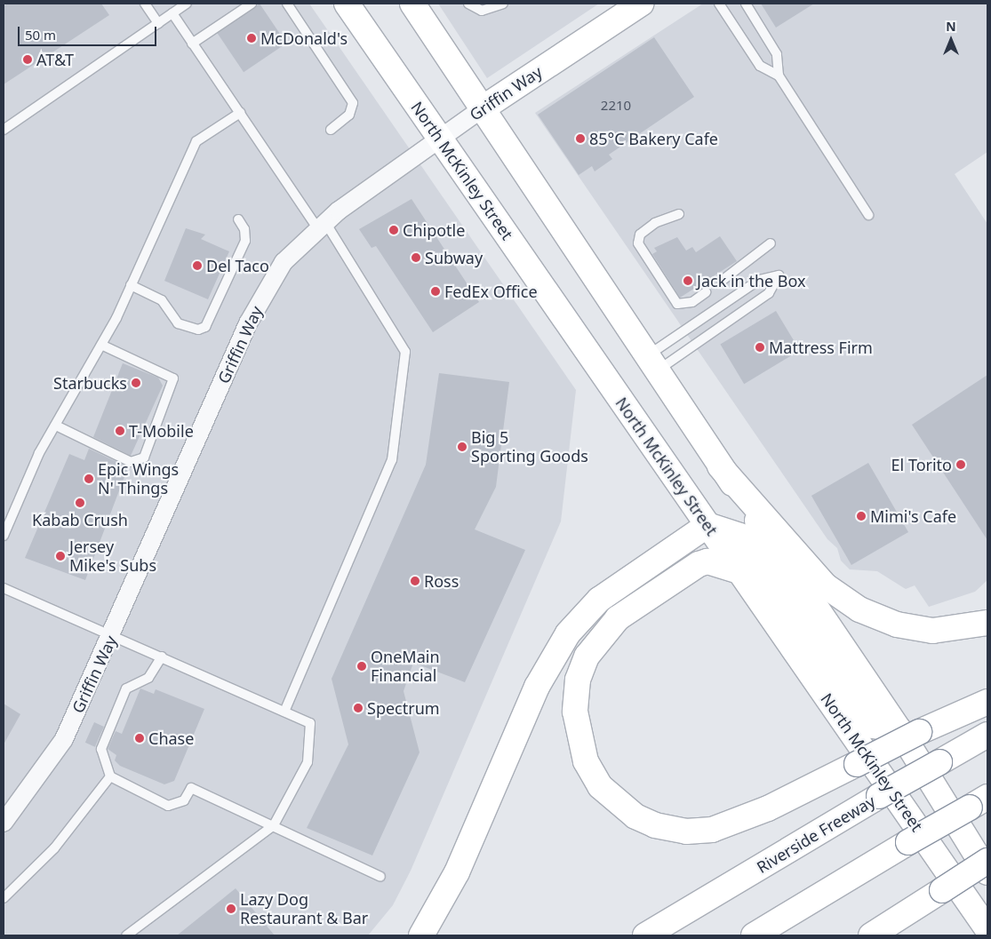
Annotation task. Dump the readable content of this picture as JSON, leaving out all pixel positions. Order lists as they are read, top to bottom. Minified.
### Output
{"streets":{"main road":["Griffin Way","North McKinley Street","Riverside Freeway"]},"crossings":[["Griffin Way","North McKinley Street"]],"places":["McDonald's","AT&T","85°C Bakery Cafe","Chipotle","Subway","Del Taco","Jack in the Box","FedEx Office","Mattress Firm","Starbucks","T-Mobile","Big 5 Sporting Goods","El Torito","Epic Wings N' Things","Kabab Crush","Mimi's Cafe","Jersey Mike's Subs","Ross","OneMain Financial","Spectrum","Chase","Lazy Dog Restaurant & Bar"],"house_numbers":["2210"],"scale_bar":"50 m","north":"top"}
